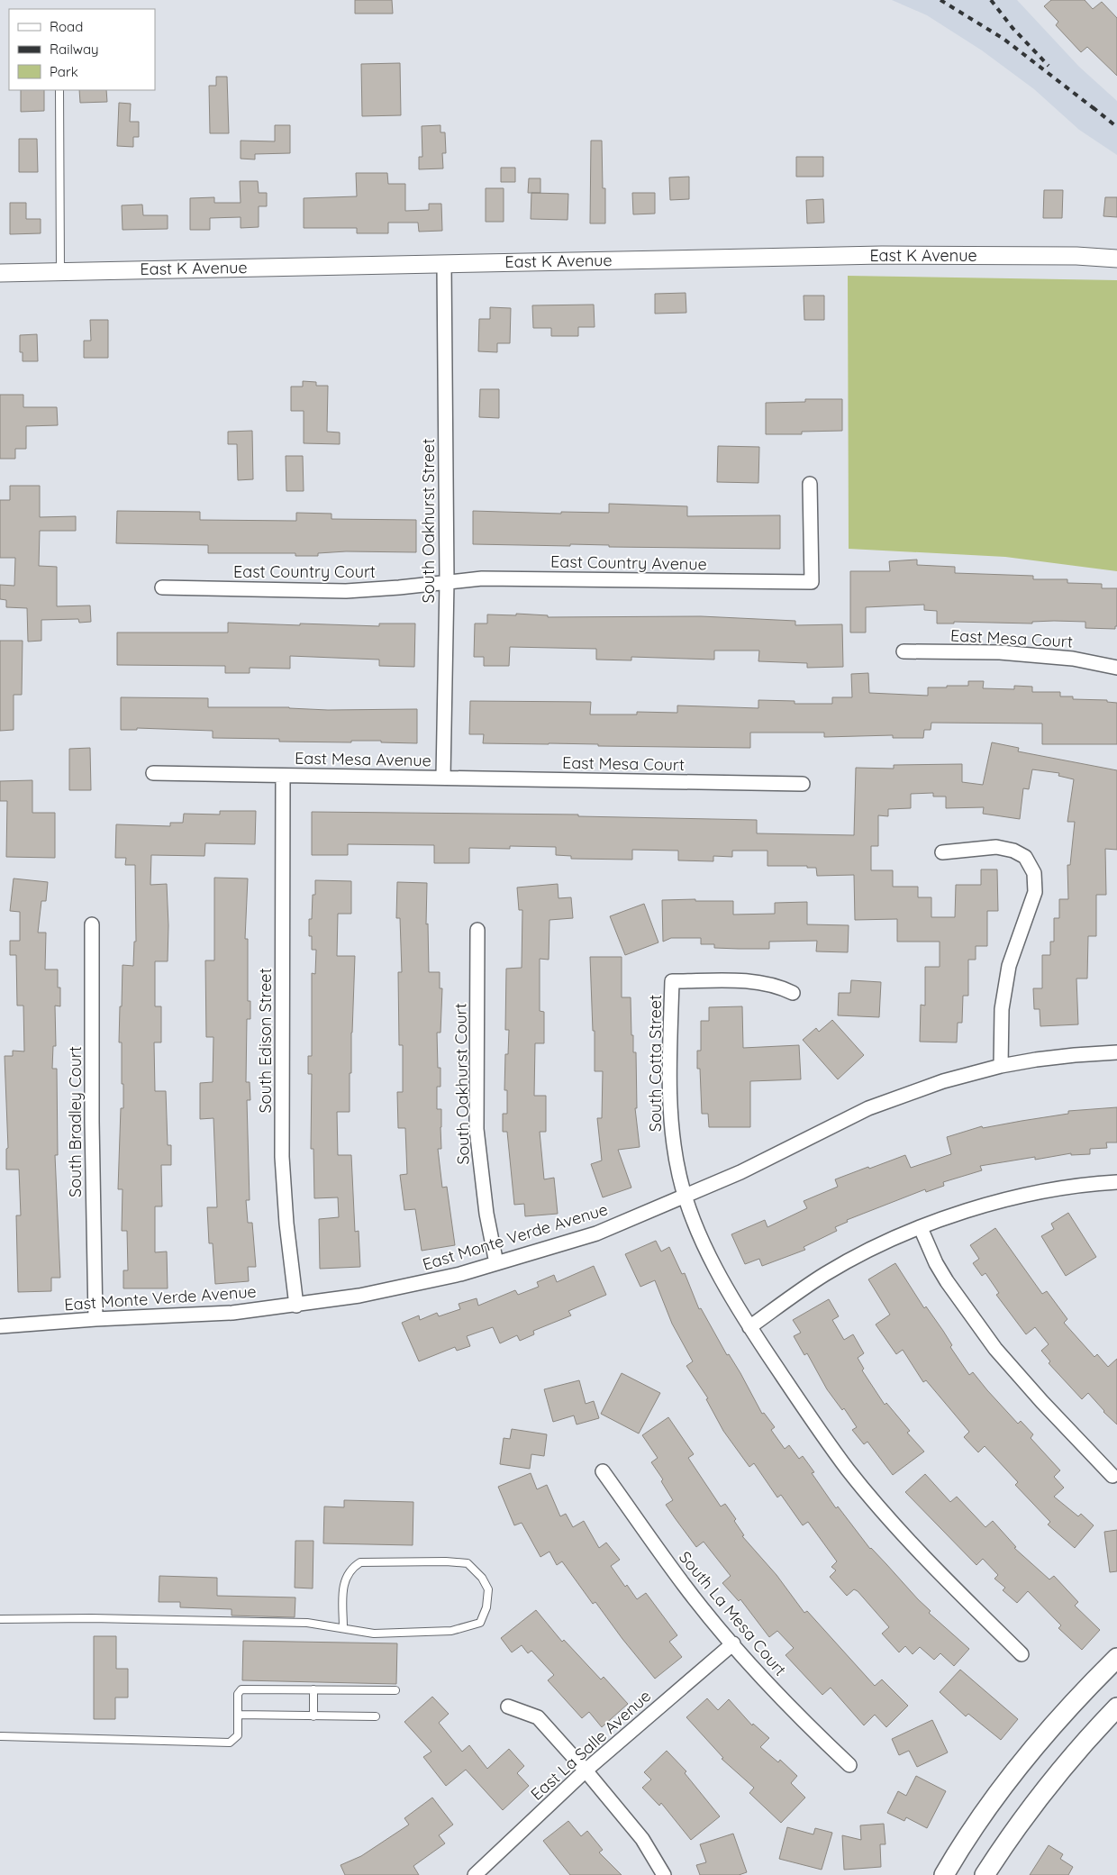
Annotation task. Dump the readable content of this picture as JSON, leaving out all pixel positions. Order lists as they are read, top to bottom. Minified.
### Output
{"streets":{"street":["East K Avenue","South Oakhurst Street","East Country Avenue","East Country Court","East Mesa Court","East Mesa Avenue","South Edison Street","South Cotta Street","South Oakhurst Court","South Bradley Court","East Monte Verde Avenue","South La Mesa Court","East La Salle Avenue"]},"crossings":[["East K Avenue","South Oakhurst Street"],["South Oakhurst Street","East Country Avenue"],["South Oakhurst Street","East Country Court"],["South Oakhurst Street","East Mesa Court"],["South Oakhurst Street","East Mesa Avenue"],["East Country Avenue","East Country Court"],["East Mesa Court","East Mesa Avenue"],["East Mesa Avenue","South Edison Street"],["South Edison Street","East Monte Verde Avenue"],["South Cotta Street","East Monte Verde Avenue"],["South Oakhurst Court","East Monte Verde Avenue"],["South Bradley Court","East Monte Verde Avenue"],["South La Mesa Court","East La Salle Avenue"]],"legend":["Road","Railway","Park"]}
